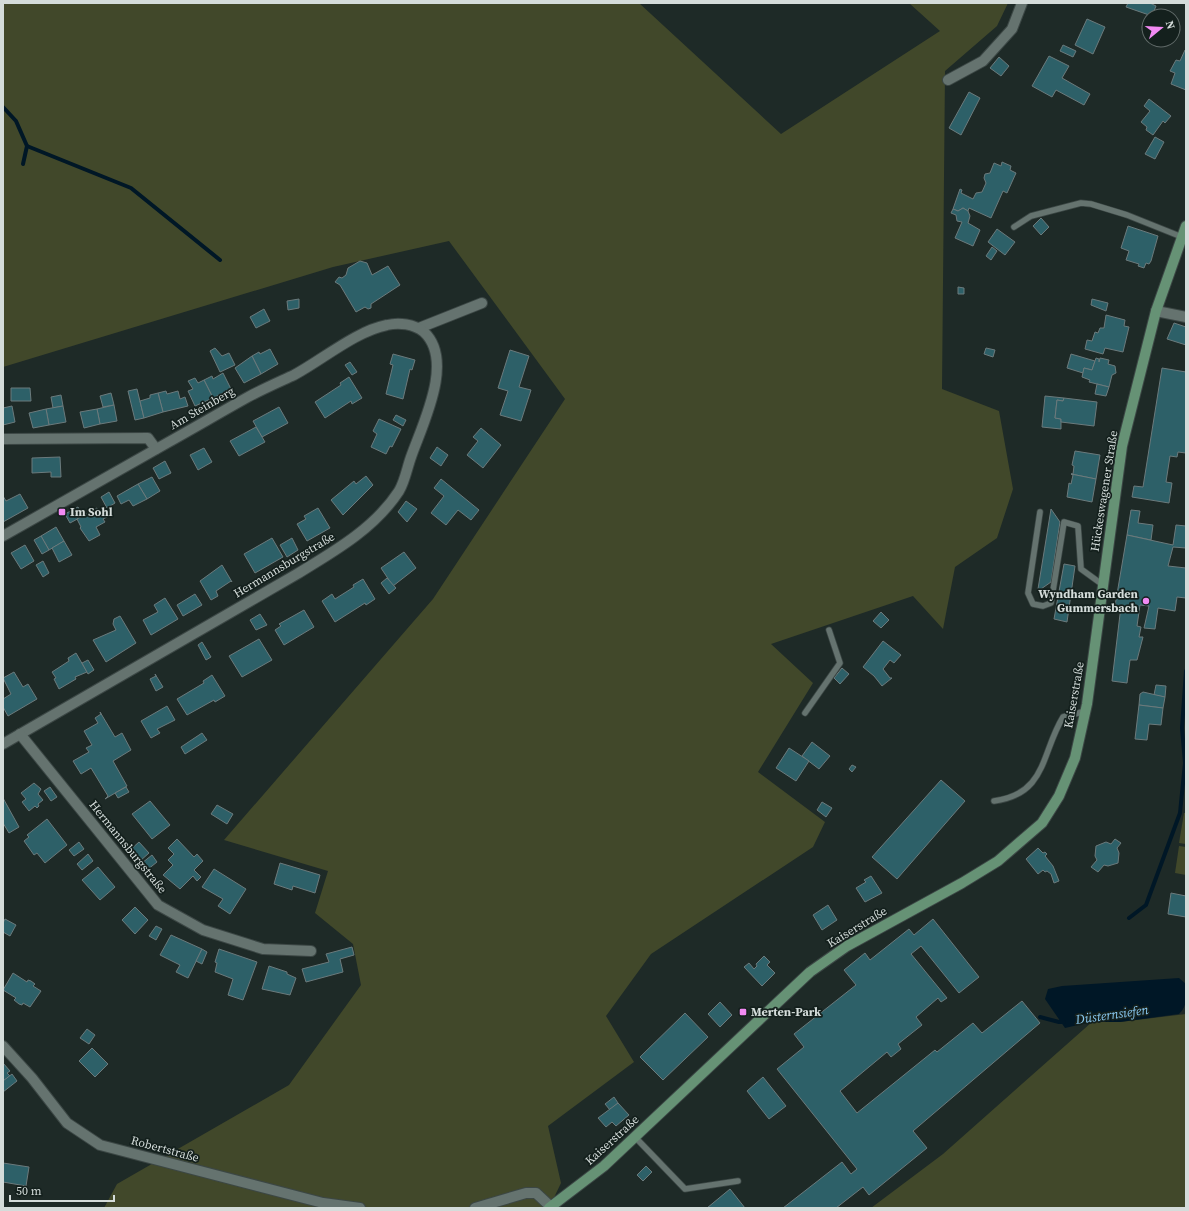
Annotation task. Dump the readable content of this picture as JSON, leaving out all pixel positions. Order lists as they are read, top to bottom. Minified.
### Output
{"streets":{"street":["Am Steinberg","Hückeswagener Straße","Hermannsburgstraße","Kaiserstraße","Robertstraße"]},"crossings":[["Am Steinberg","Hermannsburgstraße"],["Hückeswagener Straße","Kaiserstraße"]],"water":["Düsternsiefen"],"places":{"transit":["Im Sohl","Merten-Park"],"other":["Wyndham Garden Gummersbach"]},"scale_bar":"50 m","north":"right"}
